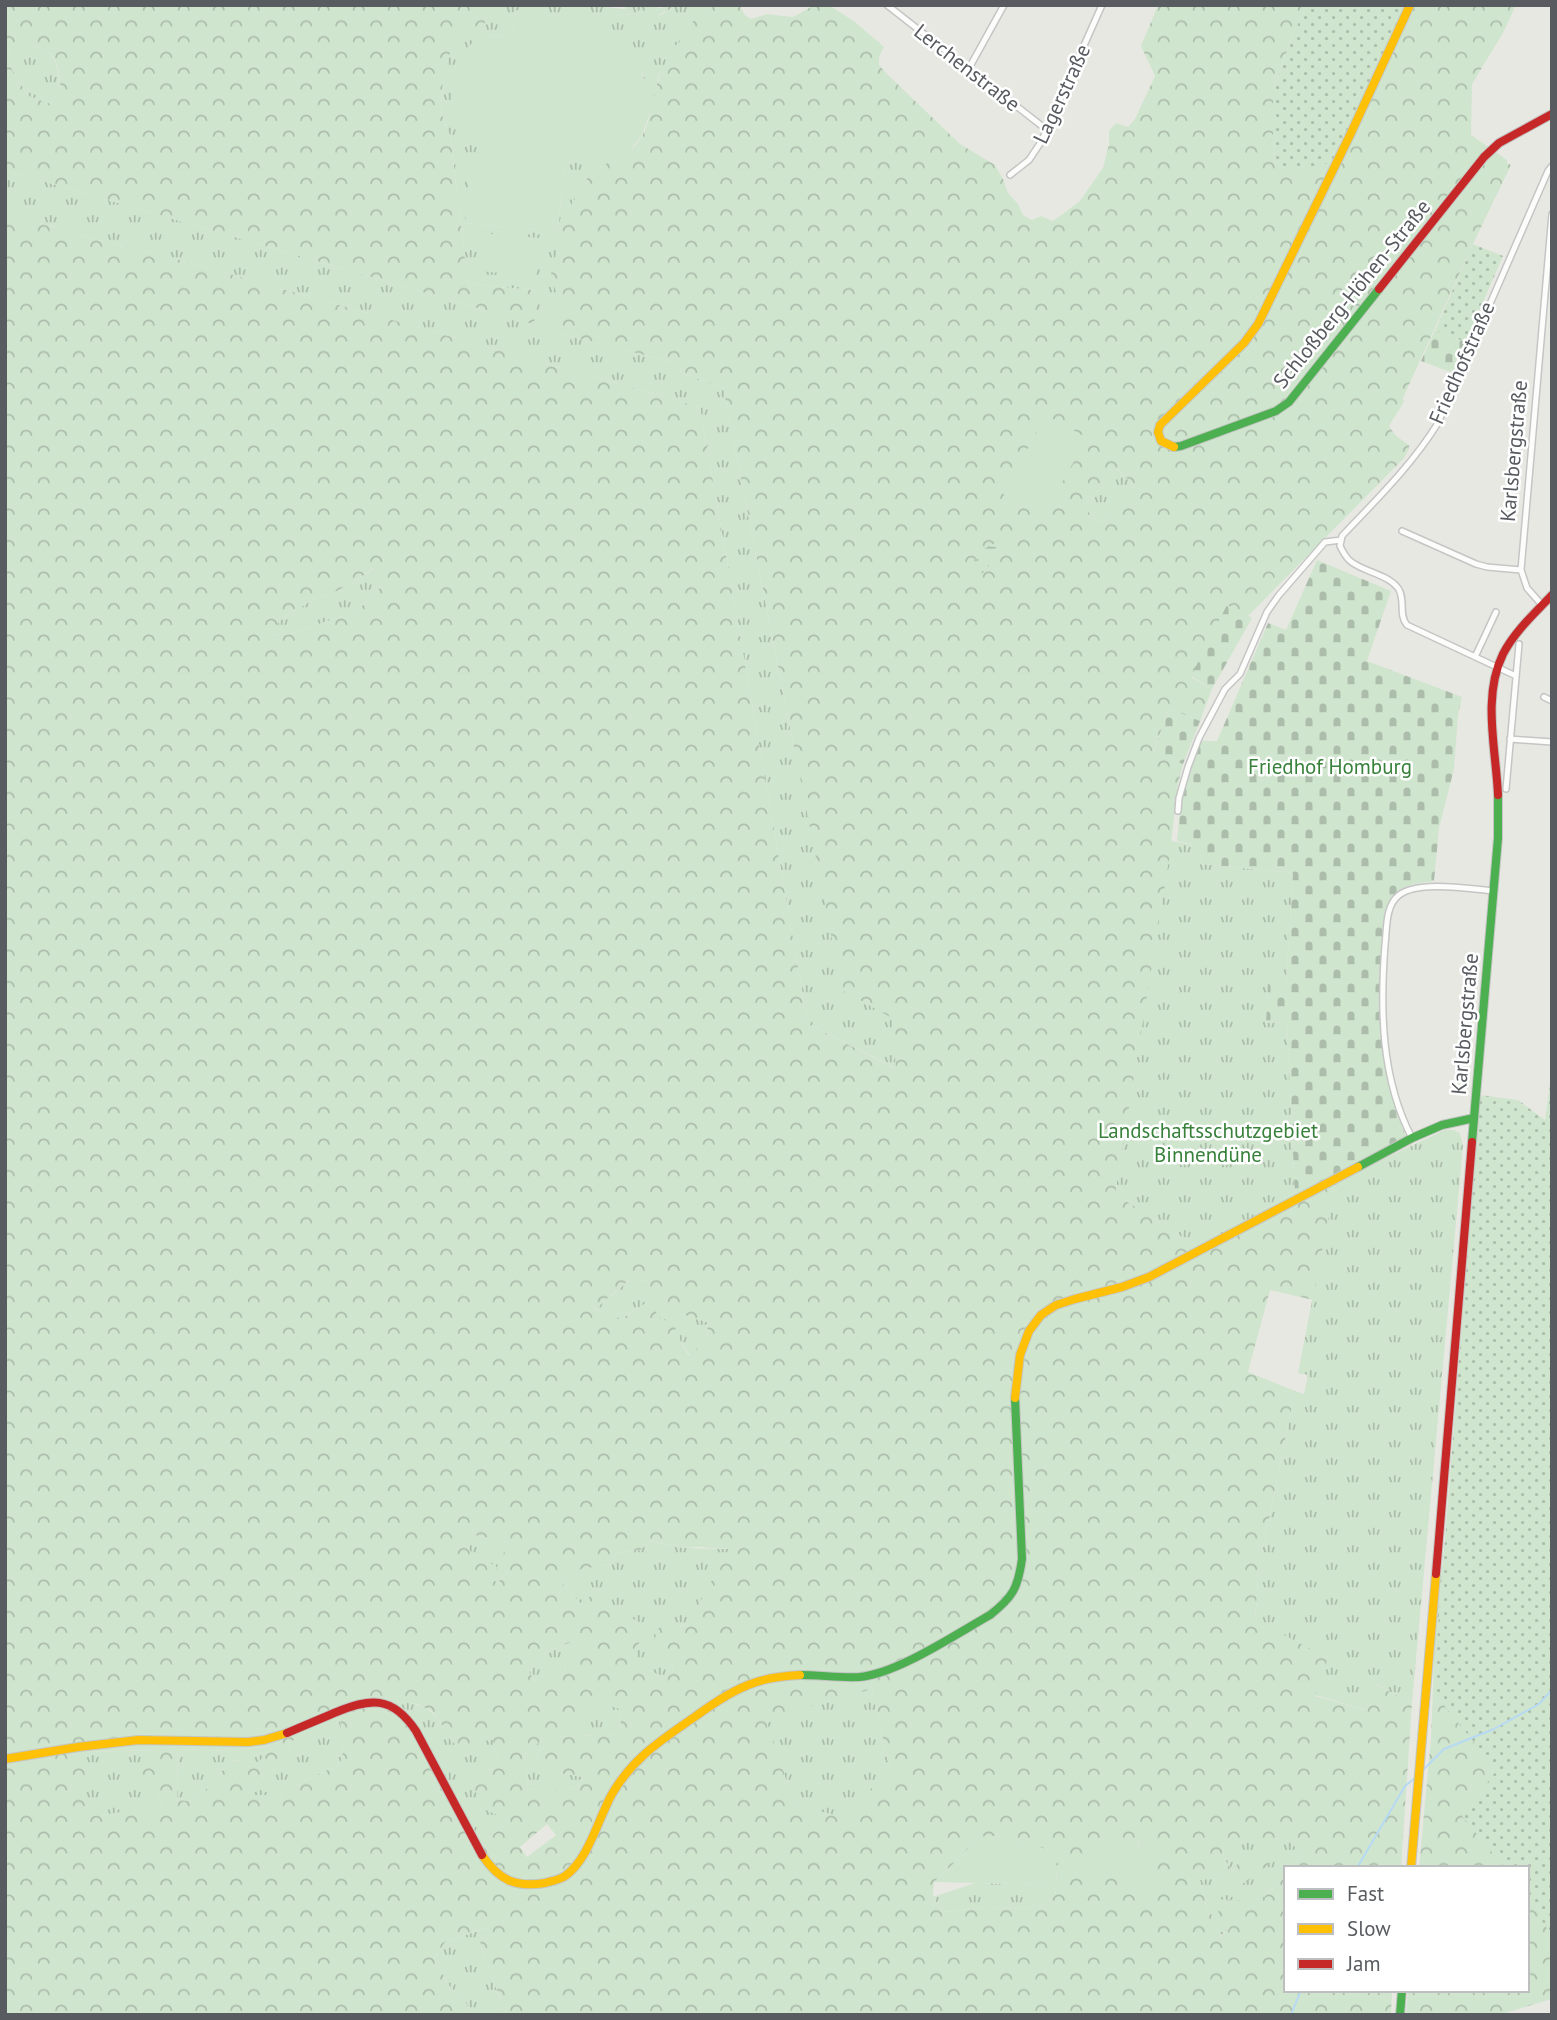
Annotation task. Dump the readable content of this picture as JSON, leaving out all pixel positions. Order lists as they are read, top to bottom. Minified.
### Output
{"streets":{"main road":["Schloßberg-Höhen-Straße","Karlsbergstraße"],"street":["Lerchenstraße","Lagerstraße","Friedhofstraße"]},"crossings":[["Lerchenstraße","Lagerstraße"]],"parks":["Friedhof Homburg","Landschaftsschutzgebiet Binnendüne"],"legend":["Fast","Slow","Jam"]}
